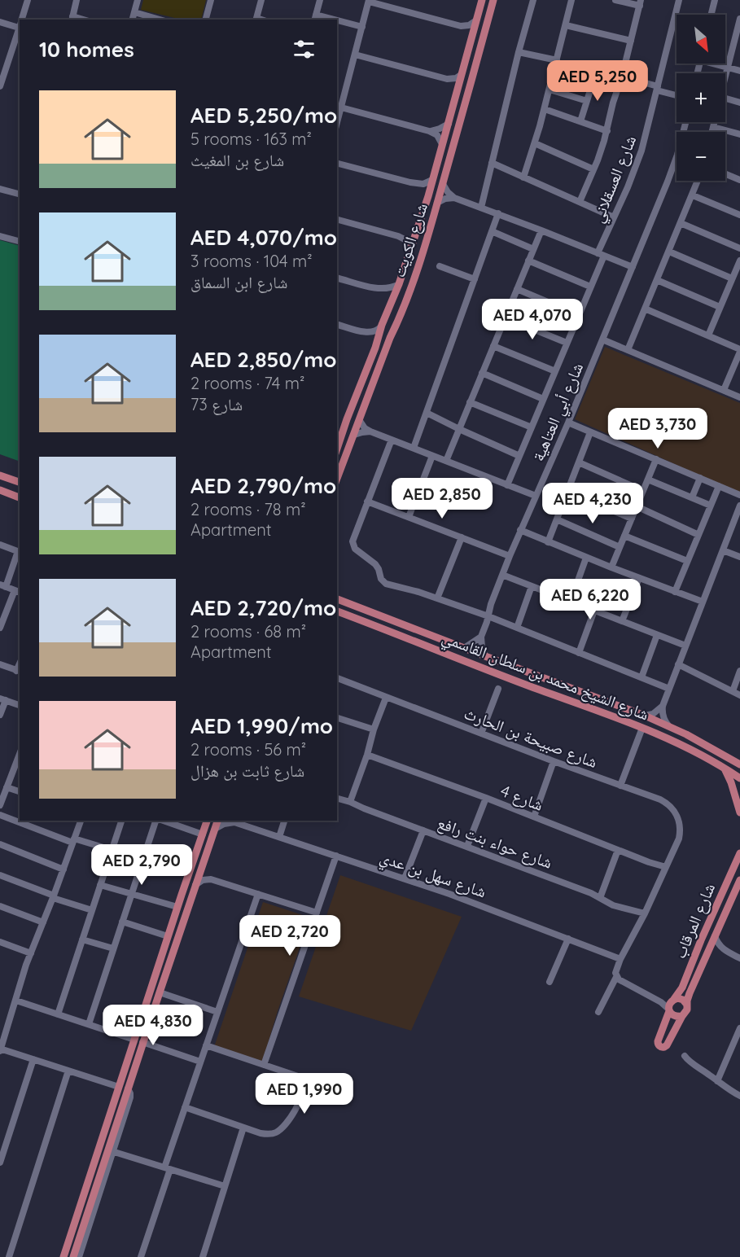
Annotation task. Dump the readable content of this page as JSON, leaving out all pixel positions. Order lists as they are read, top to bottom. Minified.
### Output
{"streets":{"main road":["شارع الكويت","شارع الشيخ محمد بن سلطان القاسمي","شارع المرقاب"],"street":["شارع العسقلاني","شارع أبي العتاهية","شارع صبيحة بن الحارث","شارع 4","شارع حواء بنت رافع","شارع سهل بن عدي"]},"crossings":[["شارع صبيحة بن الحارث","شارع 4"]],"north":"bottom right","page":{"map_buttons":["+","−"],"heading":"10 homes","price":["AED 5,250","AED 4,070","AED 3,730","AED 2,850","AED 4,230","AED 6,220","AED 2,790","AED 2,720","AED 4,830","AED 1,990"],"list":[{"name":"AED 5,250/mo","note":"5 rooms · 163 m² · شارع بن المغيث"},{"name":"AED 4,070/mo","note":"3 rooms · 104 m² · شارع ابن السماق"},{"name":"AED 2,850/mo","note":"2 rooms · 74 m² · شارع 73"},{"name":"AED 2,790/mo","note":"2 rooms · 78 m² · Apartment"},{"name":"AED 2,720/mo","note":"2 rooms · 68 m² · Apartment"},{"name":"AED 1,990/mo","note":"2 rooms · 56 m² · شارع ثابت بن هزال"}]}}
